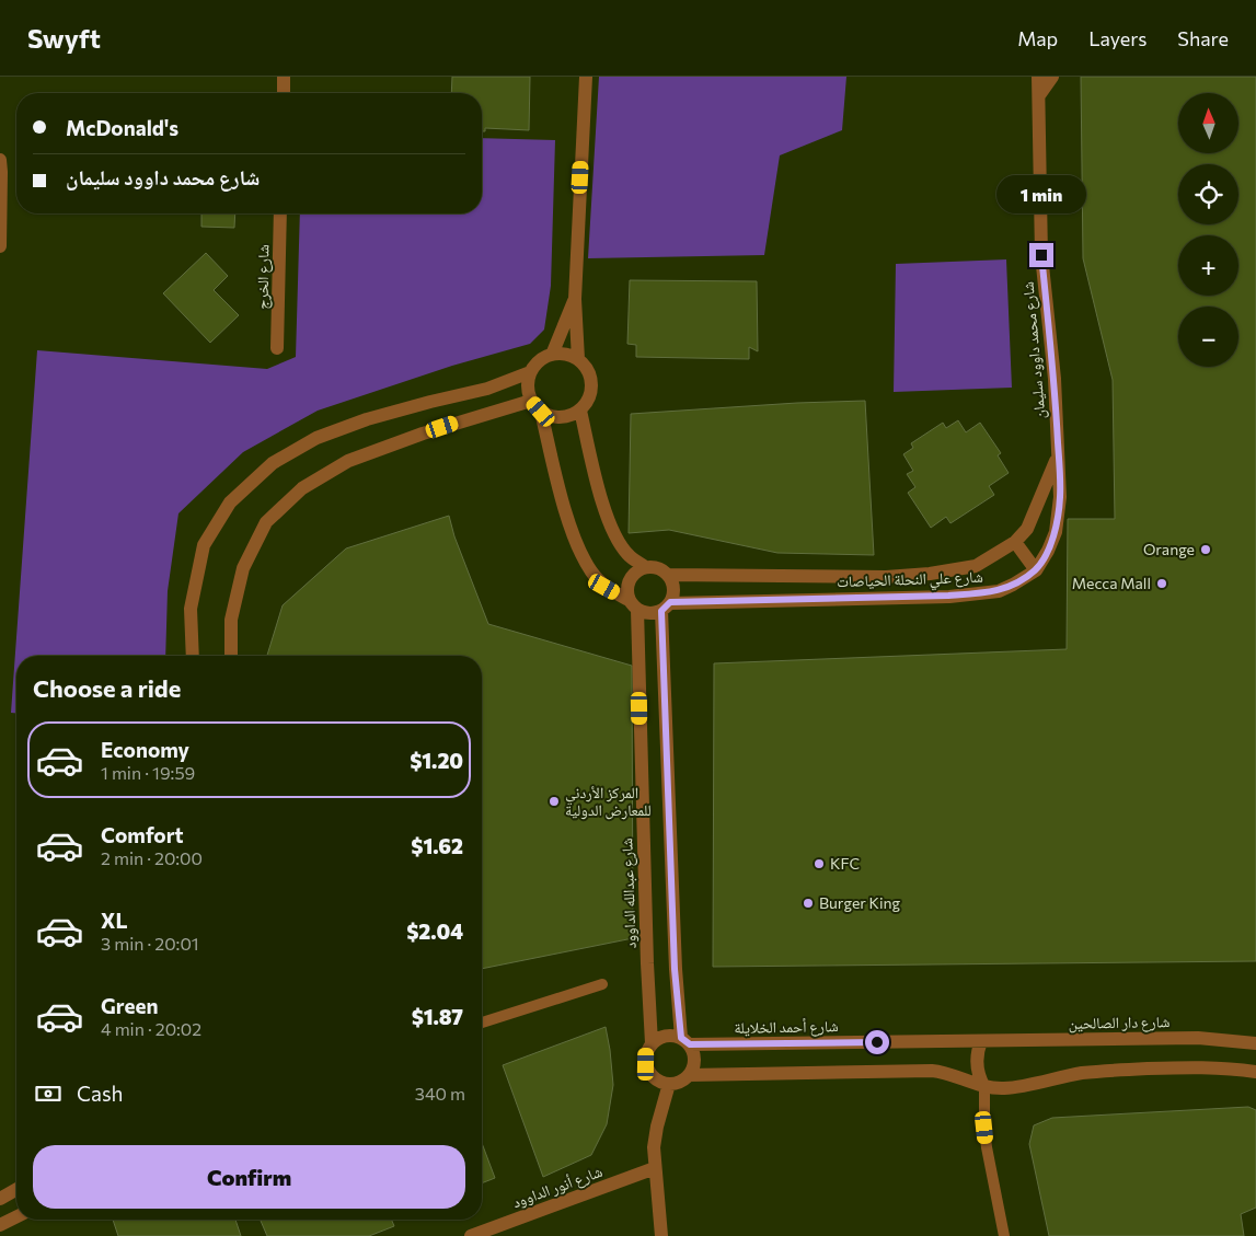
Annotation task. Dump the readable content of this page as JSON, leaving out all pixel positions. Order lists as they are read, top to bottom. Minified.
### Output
{"streets":{"street":["شارع الخرج","شارع محمد داوود سليمان","شارع علي النحلة الحياصات","شارع عبدالله الداوود","شارع دار الصالحين","شارع أحمد الخلايلة","شارع أنور الداوود"]},"crossings":[["شارع محمد داوود سليمان","شارع علي النحلة الحياصات"],["شارع علي النحلة الحياصات","شارع عبدالله الداوود"],["شارع عبدالله الداوود","شارع أحمد الخلايلة"],["شارع دار الصالحين","شارع أحمد الخلايلة"]],"places":["Orange","Mecca Mall","المركز الأردني للمعارض الدولية","KFC","Burger King"],"north":"top","page":{"header":"Swyft","nav":["Map","Layers","Share"],"map_buttons":["+","−"],"banner":["McDonald's","شارع محمد داوود سليمان"],"bubble":"1 min","heading":"Choose a ride","list":[{"name":"Economy","note":"1 min · 19:59","value":"$1.20"},{"name":"Comfort","note":"2 min · 20:00","value":"$1.62"},{"name":"XL","note":"3 min · 20:01","value":"$2.04"},{"name":"Green","note":"4 min · 20:02","value":"$1.87"}],"pay":["Cash","340 m"],"buttons":"Confirm"}}
